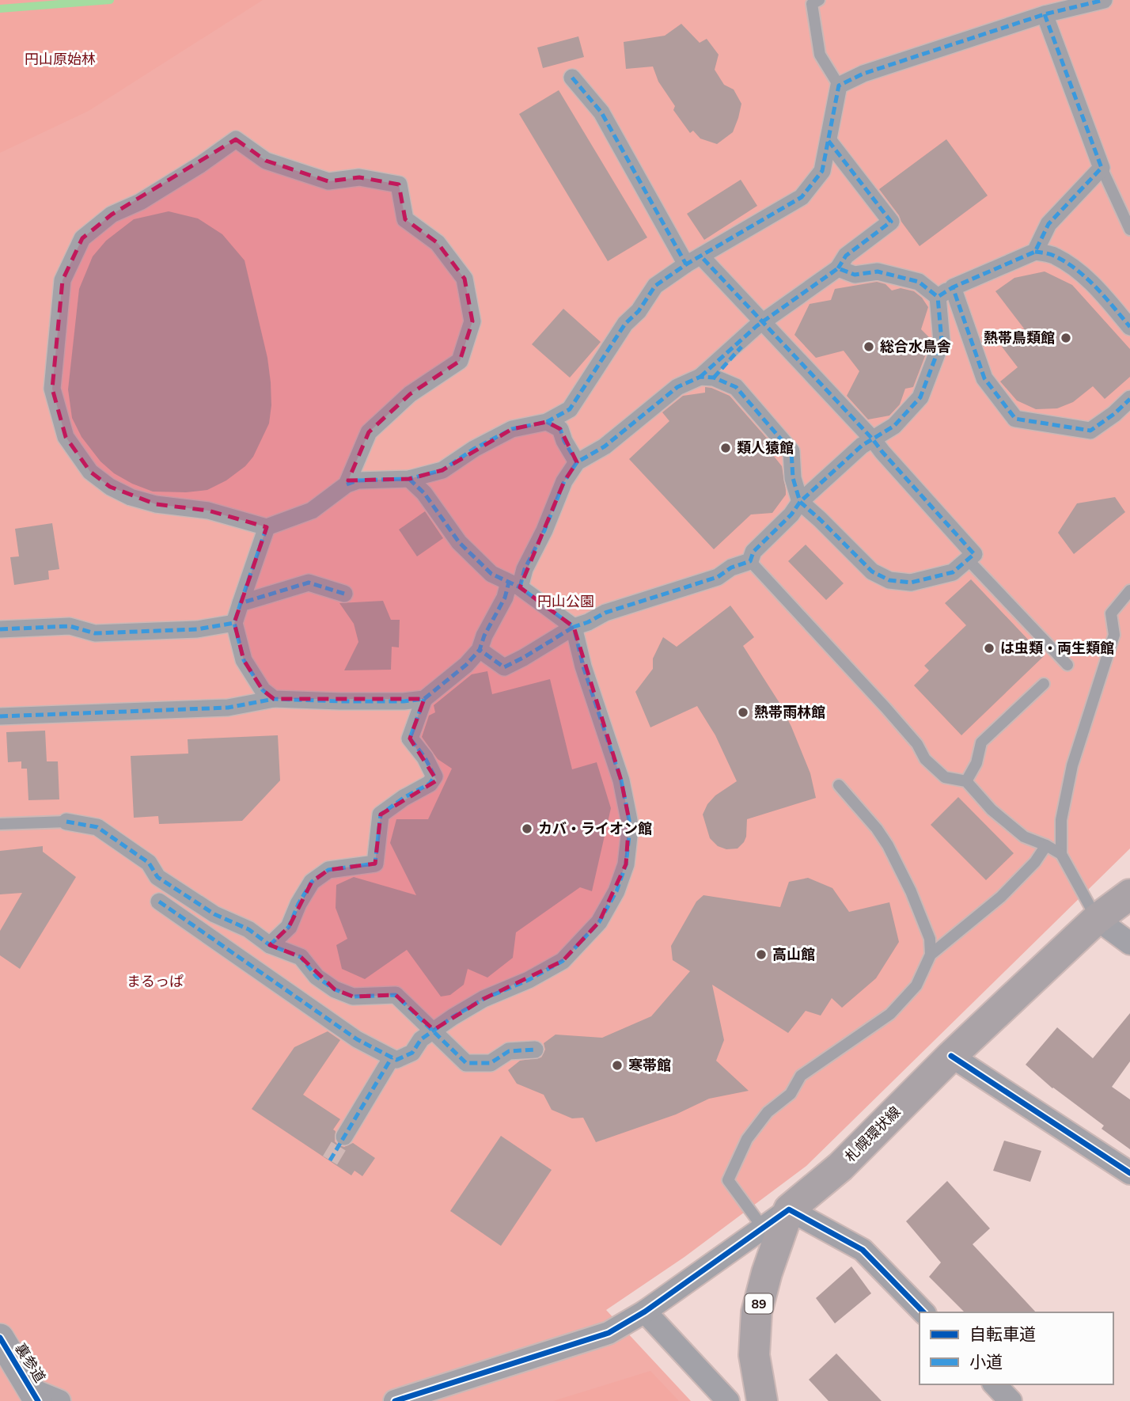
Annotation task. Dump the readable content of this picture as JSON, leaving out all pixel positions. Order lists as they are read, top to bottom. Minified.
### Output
{"streets":{"main road":["札幌環状線","89"],"street":["裏参道"]},"crossings":[["札幌環状線","89"]],"parks":["円山原始林","円山公園","まるっぱ"],"places":["熱帯鳥類館","総合水鳥舎","類人猿館","は虫類・両生類館","熱帯雨林館","カバ・ライオン館","高山館","寒帯館"],"legend":["自転車道","小道"]}
